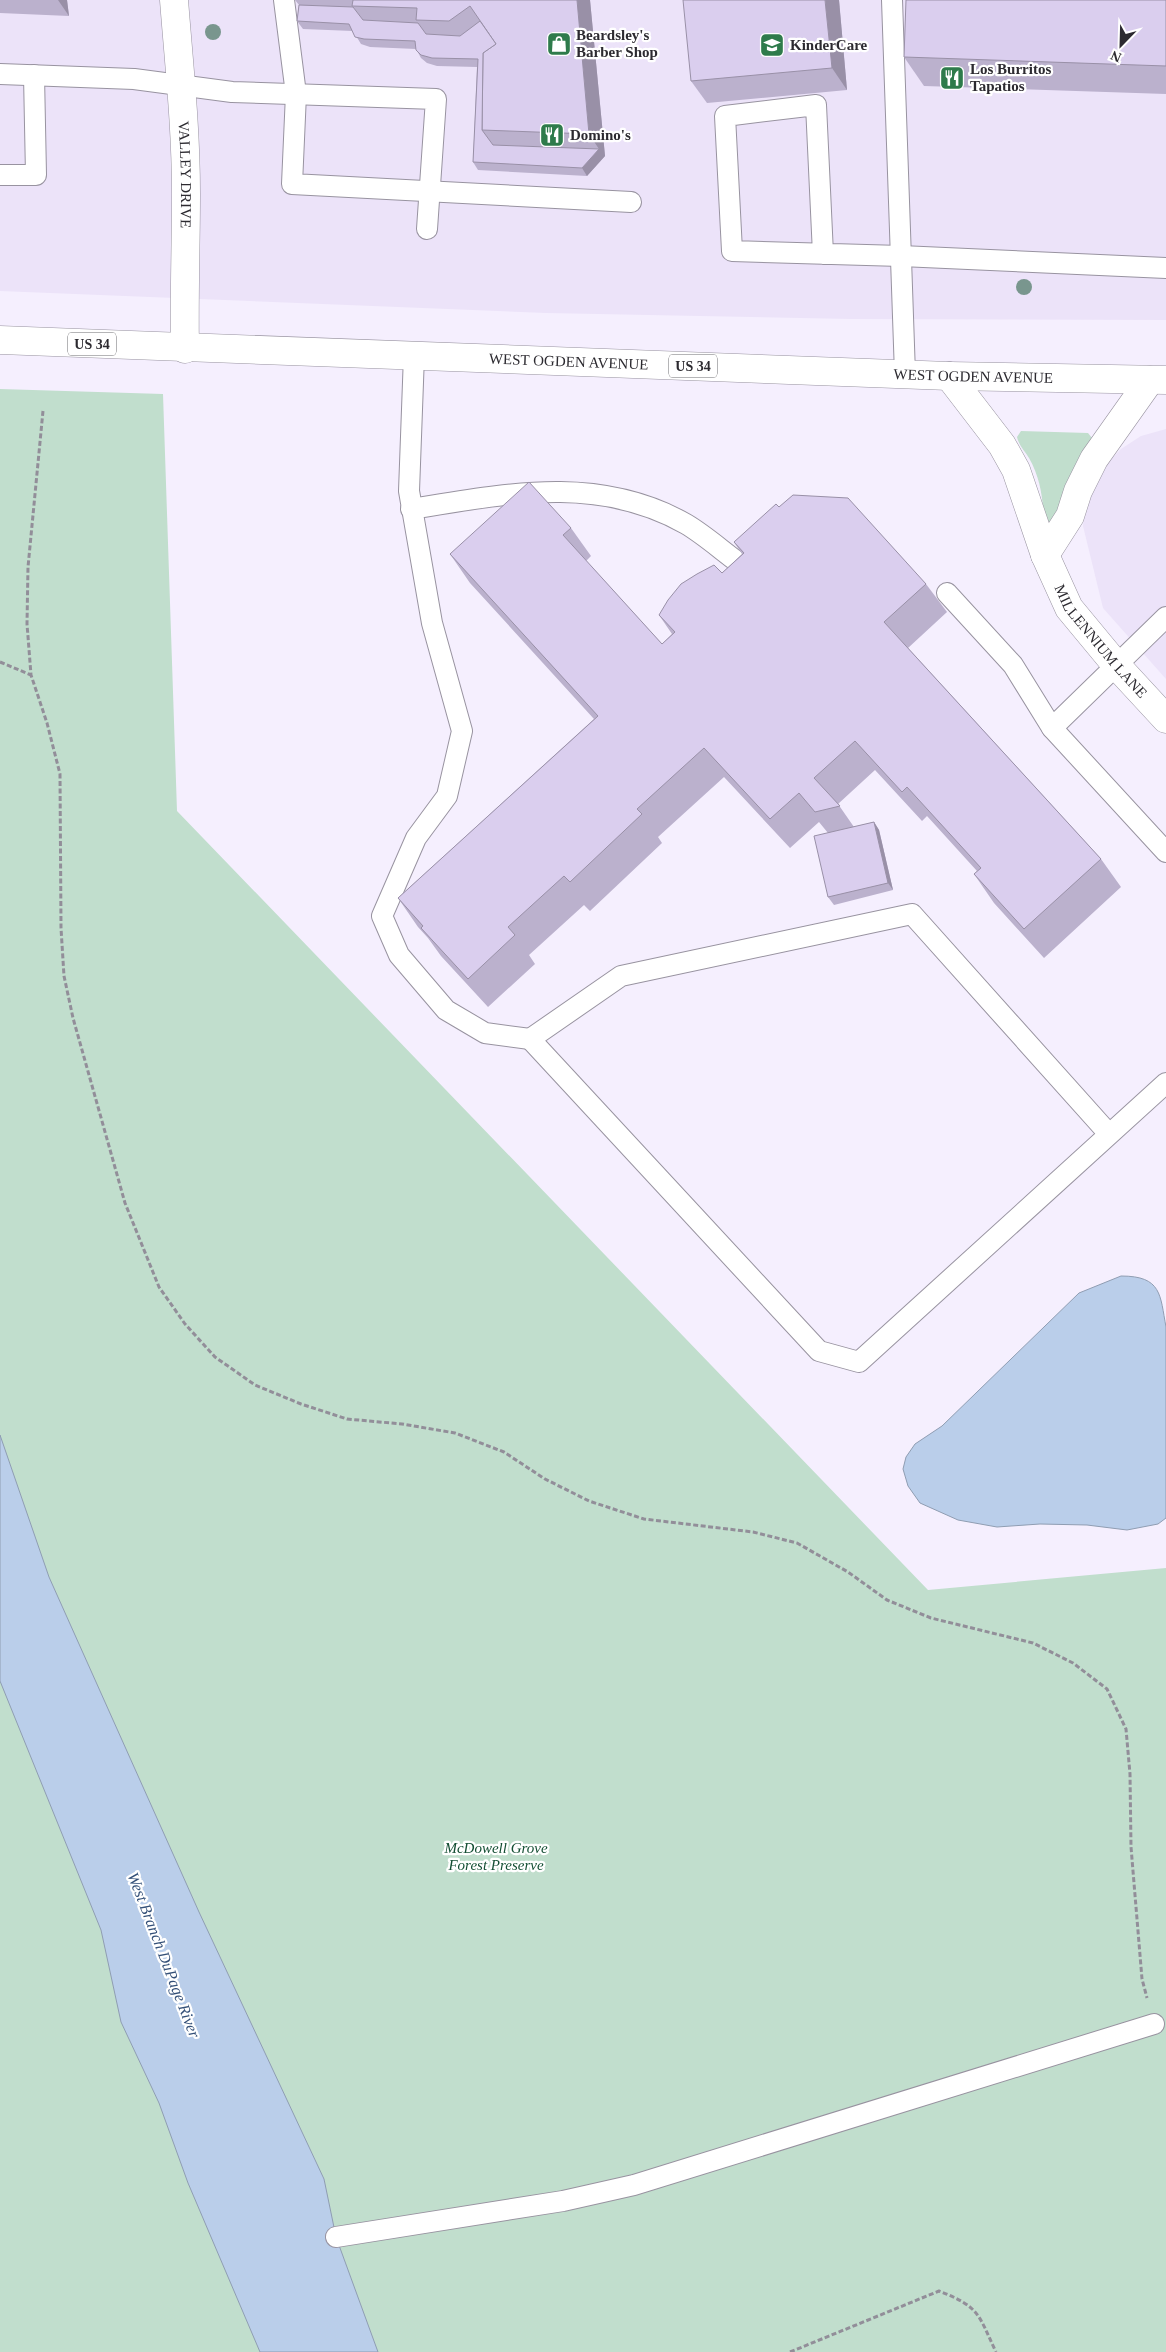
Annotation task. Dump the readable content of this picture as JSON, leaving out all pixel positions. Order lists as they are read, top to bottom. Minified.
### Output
{"streets":{"main road":["VALLEY DRIVE","US 34","WEST OGDEN AVENUE","MILLENNIUM LANE"]},"crossings":[["VALLEY DRIVE","WEST OGDEN AVENUE"],["WEST OGDEN AVENUE","MILLENNIUM LANE"]],"water":["West Branch DuPage River"],"parks":["McDowell Grove Forest Preserve"],"places":{"shop":["Beardsley's Barber Shop"],"school or university":["KinderCare"],"restaurant":["Los Burritos Tapatios","Domino's"]},"north":"bottom left"}
